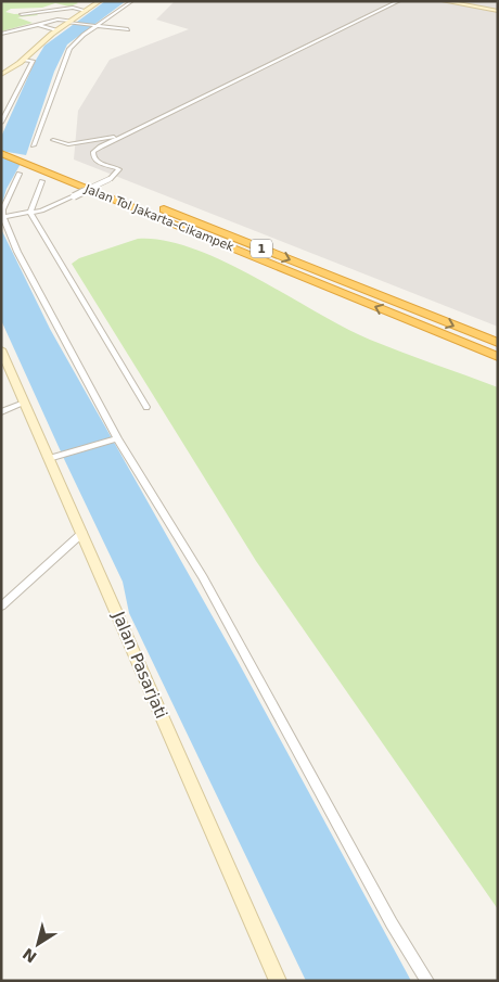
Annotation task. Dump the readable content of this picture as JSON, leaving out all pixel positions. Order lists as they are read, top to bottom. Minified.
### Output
{"streets":{"highway":["Jalan Tol Jakarta–Cikampek","1"],"street":["Jalan Pasarjati"]},"north":"bottom left"}
